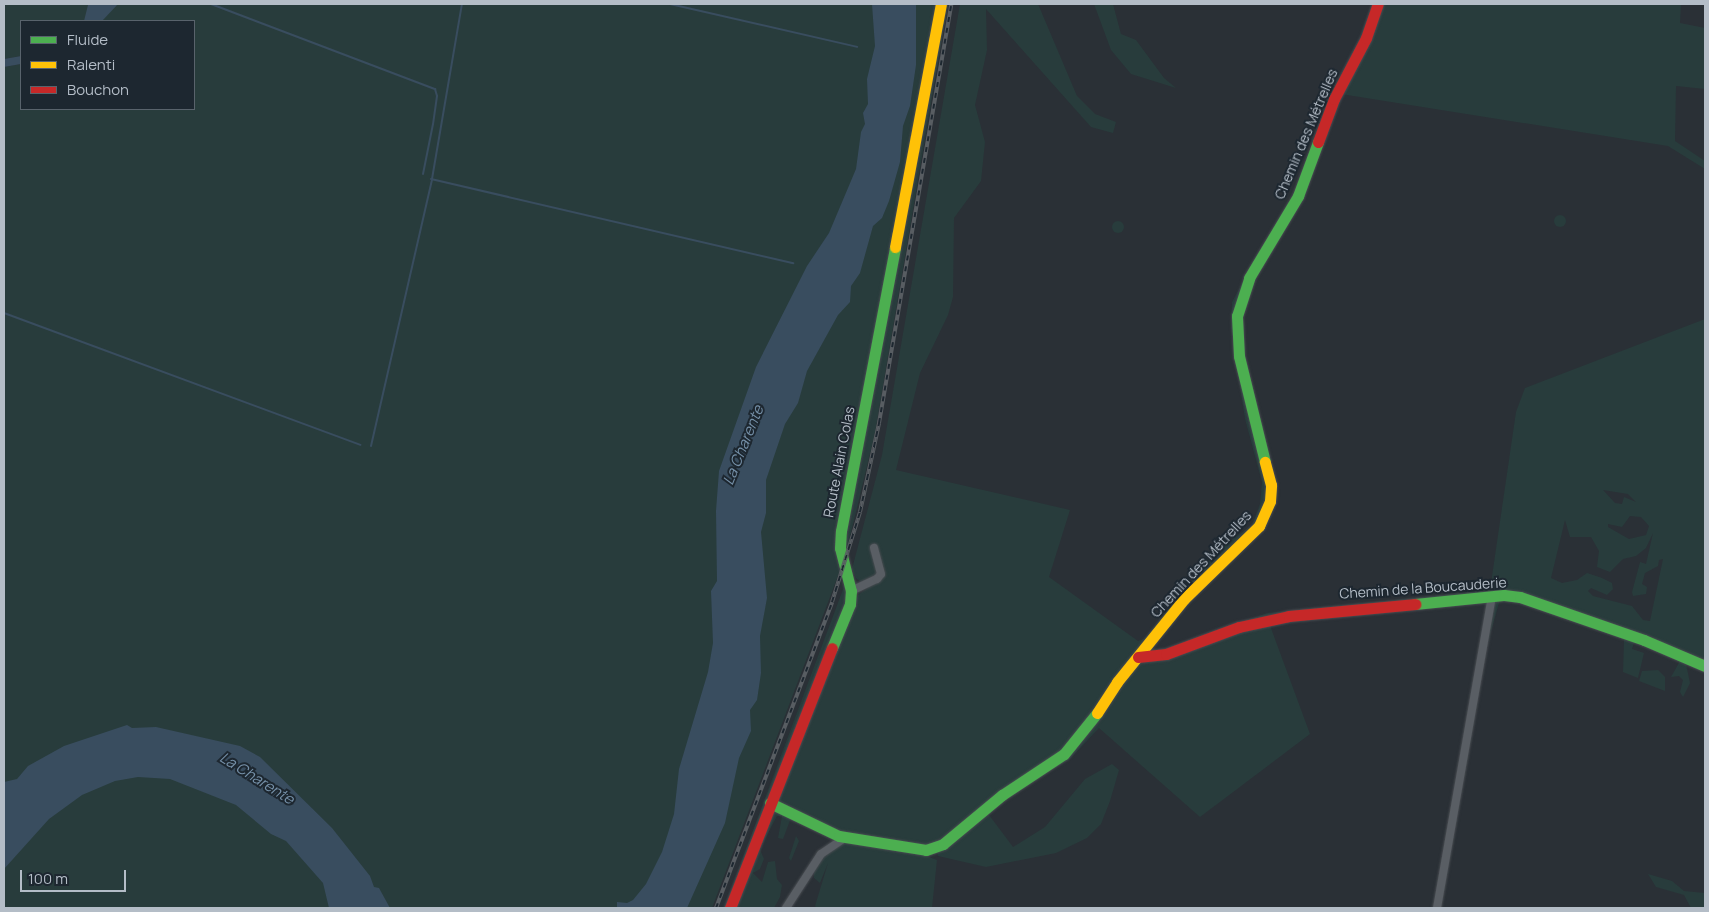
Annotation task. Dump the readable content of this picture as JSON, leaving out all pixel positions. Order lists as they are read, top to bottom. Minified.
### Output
{"streets":{"street":["Chemin des Métrelles","Route Alain Colas","Chemin de la Boucauderie"]},"crossings":[["Chemin des Métrelles","Route Alain Colas"],["Chemin des Métrelles","Chemin de la Boucauderie"]],"water":["La Charente"],"legend":["Fluide","Ralenti","Bouchon"],"scale_bar":"100 m"}
